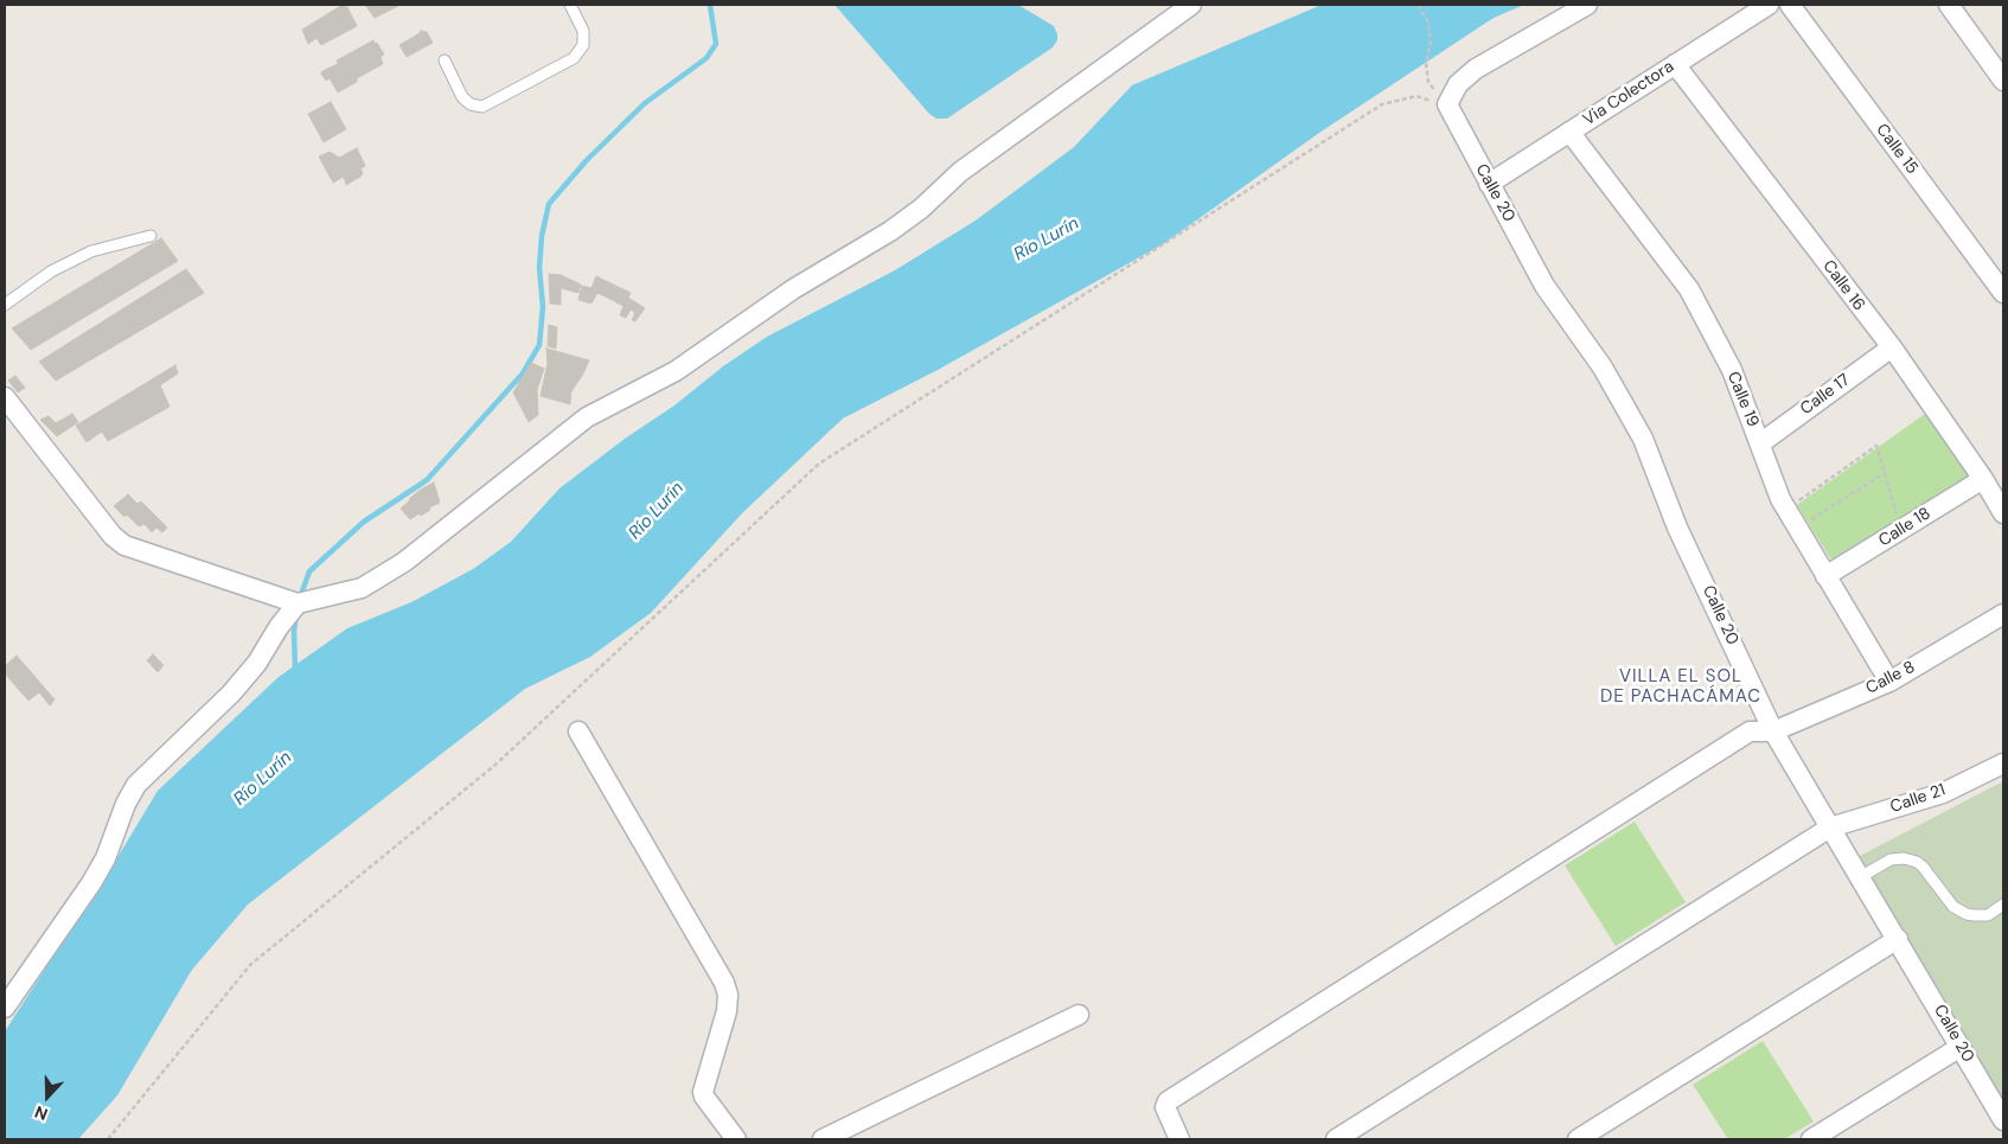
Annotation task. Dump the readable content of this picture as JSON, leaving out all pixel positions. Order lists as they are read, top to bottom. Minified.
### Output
{"streets":{"street":["Via Colectora","Calle 15","Calle 20","Calle 16","Calle 17","Calle 19","Calle 18","Calle 8","Calle 21"]},"crossings":[["Via Colectora","Calle 20"],["Via Colectora","Calle 16"],["Via Colectora","Calle 19"],["Calle 20","Calle 8"],["Calle 20","Calle 21"],["Calle 16","Calle 17"],["Calle 16","Calle 18"],["Calle 17","Calle 19"],["Calle 19","Calle 18"],["Calle 19","Calle 8"]],"districts":["VILLA EL SOL DE PACHACÁMAC"],"water":["Río Lurín"],"north":"bottom"}
